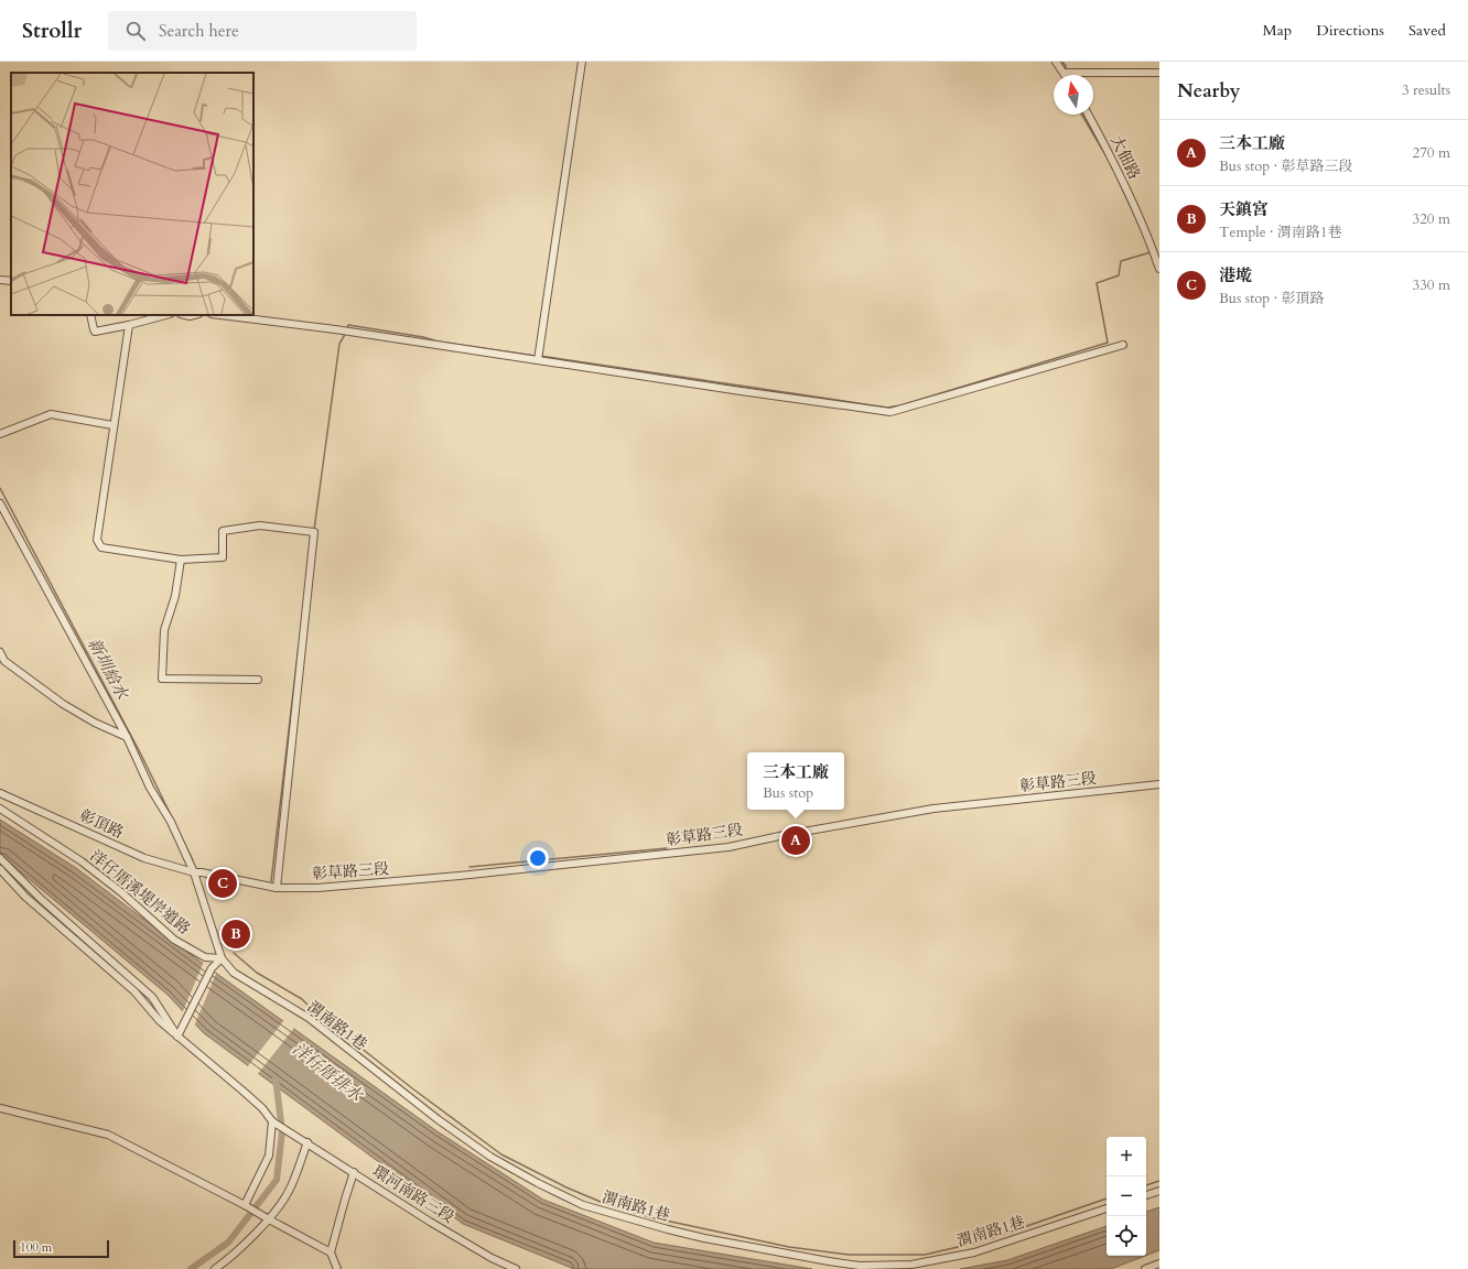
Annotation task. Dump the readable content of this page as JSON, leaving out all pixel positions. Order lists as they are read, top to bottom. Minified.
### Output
{"streets":{"street":["大佃路","彰草路三段","彰頂路","洋仔厝溪堤岸道路","渭南路1巷","環河南路三段"]},"crossings":[["彰草路三段","彰頂路"],["洋仔厝溪堤岸道路","渭南路1巷"]],"water":["新圳給水","洋仔厝排水"],"scale_bar":"100 m","north":"top","page":{"header":"Strollr","search":"Search here","nav":["Map","Directions","Saved"],"heading":["Nearby","3 results"],"list":[{"mark":"A","name":"三本工廠","note":"Bus stop · 彰草路三段","value":"270 m"},{"mark":"B","name":"天鎮宮","note":"Temple · 渭南路1巷","value":"320 m"},{"mark":"C","name":"港墘","note":"Bus stop · 彰頂路","value":"330 m"}],"popup":["三本工廠","Bus stop"],"pins":["A","C","B"],"map_buttons":["+","−"],"scale":"100 m"}}
